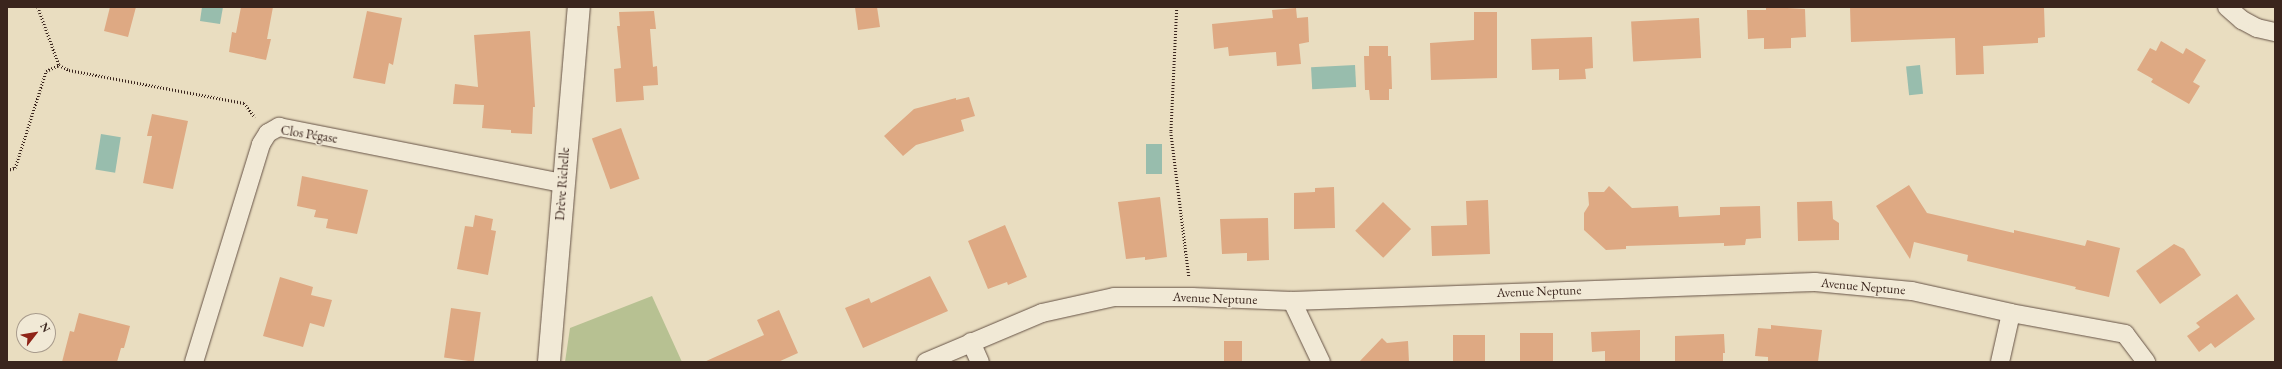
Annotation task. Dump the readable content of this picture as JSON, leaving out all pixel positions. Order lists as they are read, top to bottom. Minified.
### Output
{"streets":{"street":["Clos Pégase","Drève Richelle","Avenue Neptune"]},"crossings":[["Clos Pégase","Drève Richelle"]],"north":"top right"}
